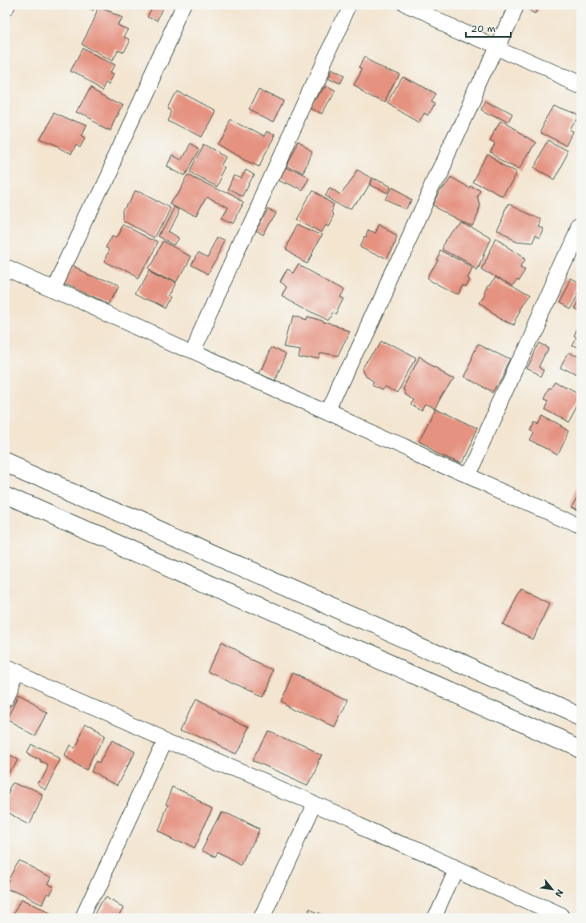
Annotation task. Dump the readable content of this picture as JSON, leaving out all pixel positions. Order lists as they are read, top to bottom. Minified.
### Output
{"scale_bar":"20 m","north":"bottom right"}
